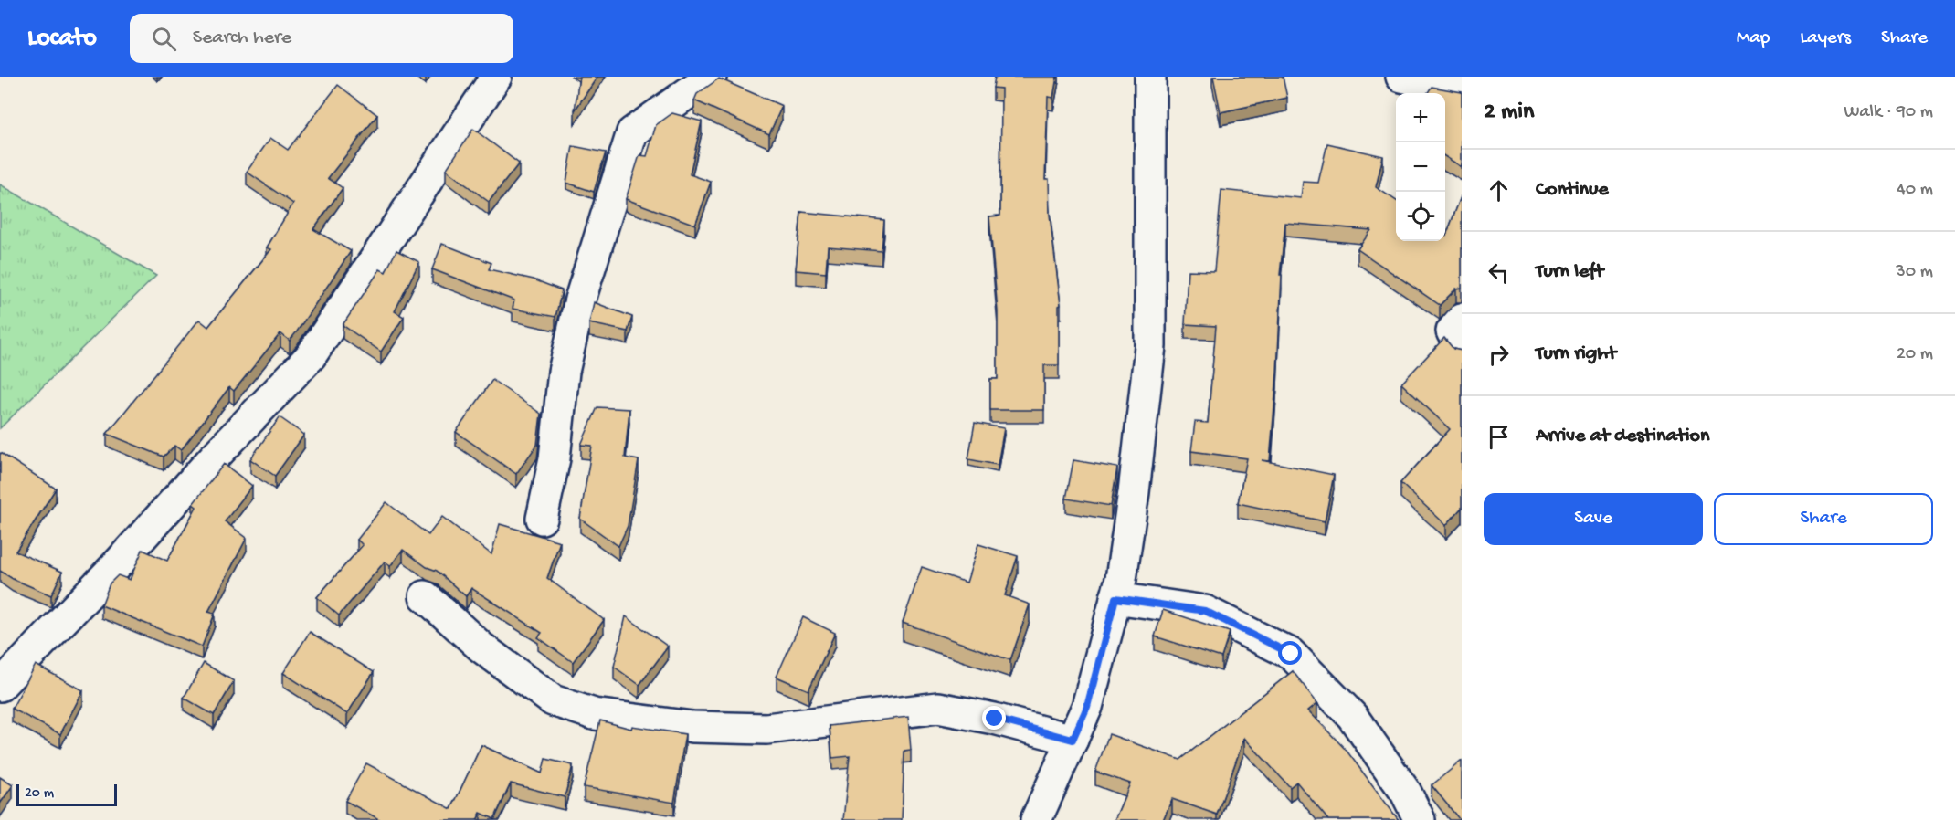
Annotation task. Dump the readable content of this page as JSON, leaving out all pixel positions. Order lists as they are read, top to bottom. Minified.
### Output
{"scale_bar":"20 m","page":{"header":"Locato","search":"Search here","nav":["Map","Layers","Share"],"heading":["2 min","Walk · 90 m"],"map_buttons":["+","−"],"list":[["Continue","40 m"],["Turn left","30 m"],["Turn right","20 m"],"Arrive at destination"],"buttons":["Save","Share"],"scale":"20 m"}}
